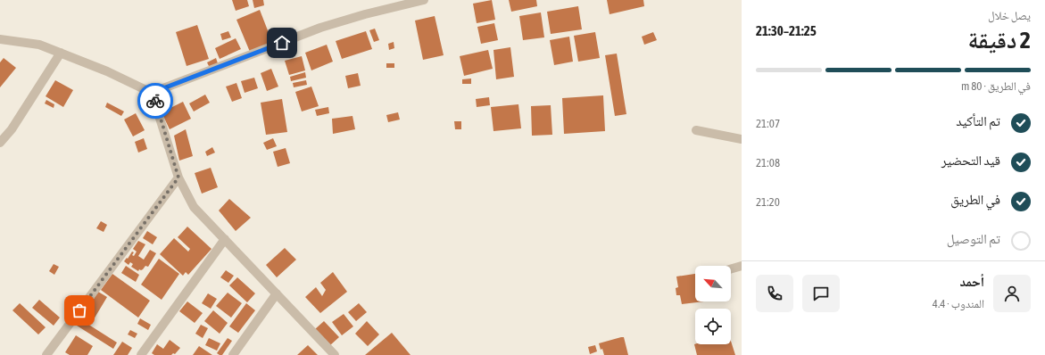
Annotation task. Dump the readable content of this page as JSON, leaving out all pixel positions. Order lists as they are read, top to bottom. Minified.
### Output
{"north":"top left","page":{"heading":["2 دقيقة","يصل خلال","21:25–21:30"],"panel":["أحمد","المندوب · 4.4"],"bar":"في الطريق · 80 m","list":[["تم التأكيد","21:07"],["قيد التحضير","21:08"],["في الطريق","21:20"],"تم التوصيل"]}}
